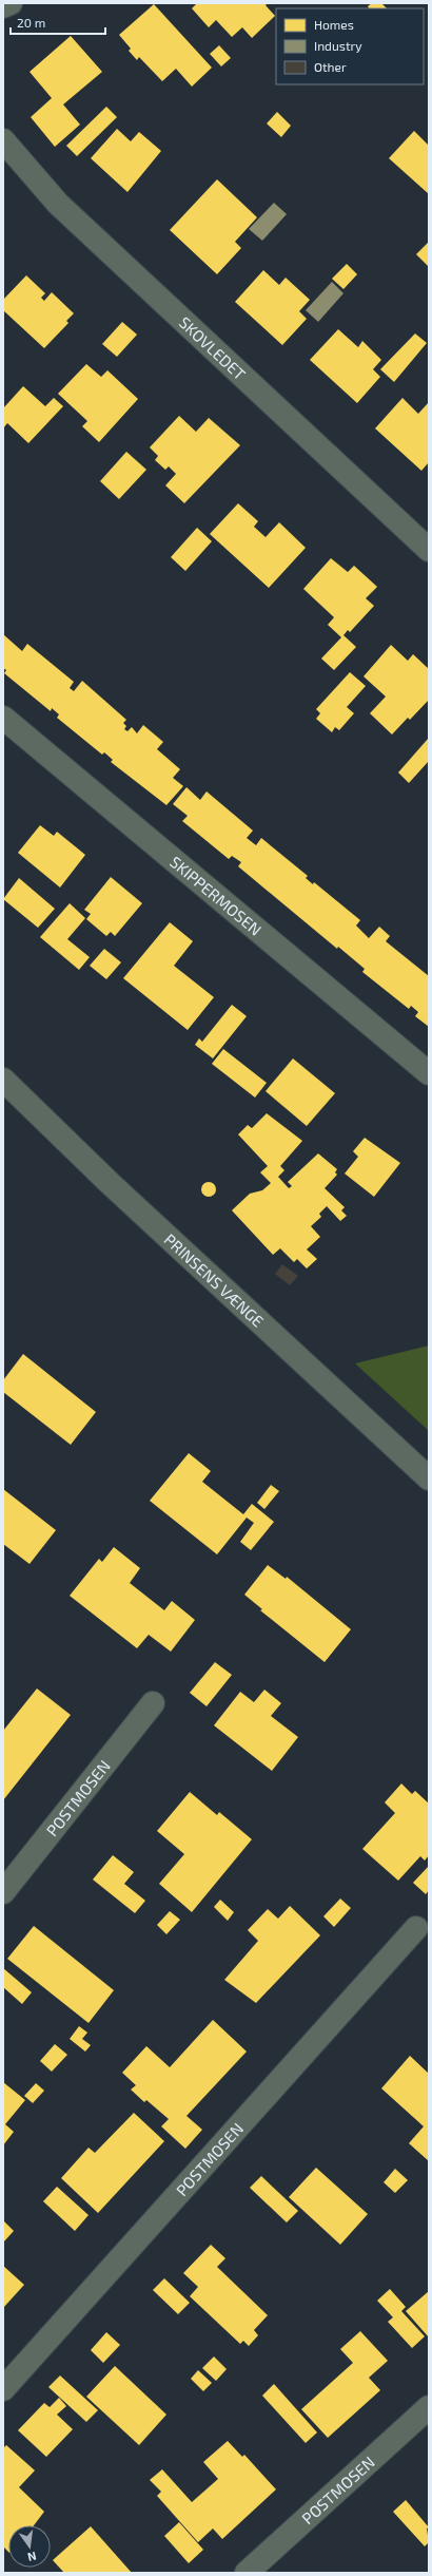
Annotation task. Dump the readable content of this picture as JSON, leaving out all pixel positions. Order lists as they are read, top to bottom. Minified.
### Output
{"streets":{"street":["SKOVLEDET","SKIPPERMOSEN","PRINSENS VÆNGE","POSTMOSEN"]},"legend":["Homes","Industry","Other"],"scale_bar":"20 m","north":"bottom"}
